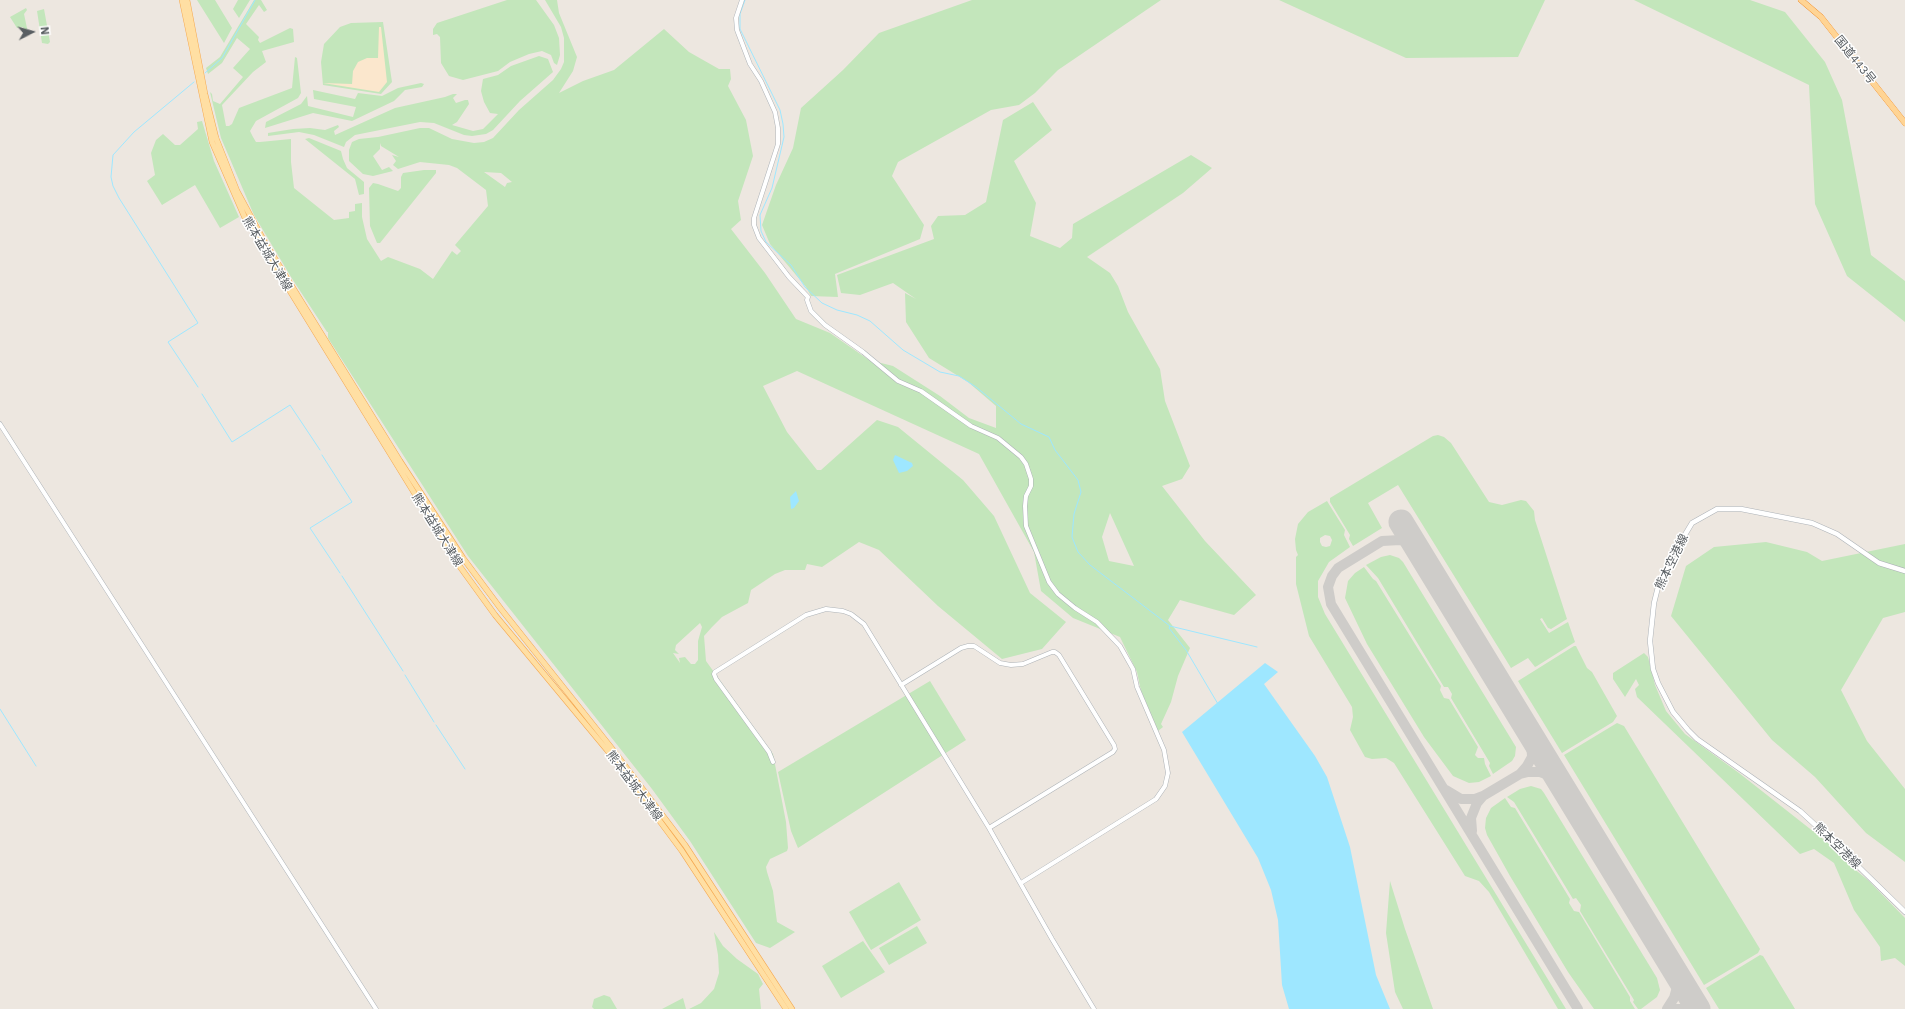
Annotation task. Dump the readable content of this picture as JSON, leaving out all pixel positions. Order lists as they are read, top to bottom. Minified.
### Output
{"streets":{"highway":["国道443号"],"main road":["熊本益城大津線","熊本空港線"]},"north":"right"}
